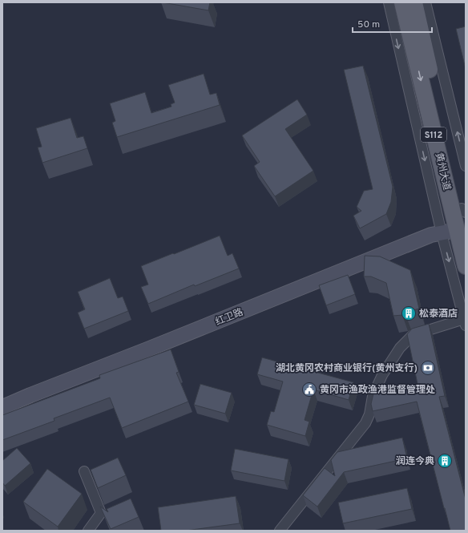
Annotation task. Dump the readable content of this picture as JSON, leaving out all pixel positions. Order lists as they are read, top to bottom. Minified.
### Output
{"streets":{"main road":["S112","黄州大道"],"street":["红卫路"]},"crossings":[["黄州大道","红卫路"]],"places":{"building":["松泰酒店","润连今典"],"bank":["湖北黄冈农村商业银行(黄州支行)"],"public building":["黄冈市渔政渔港监督管理处"]},"scale_bar":"50 m"}
